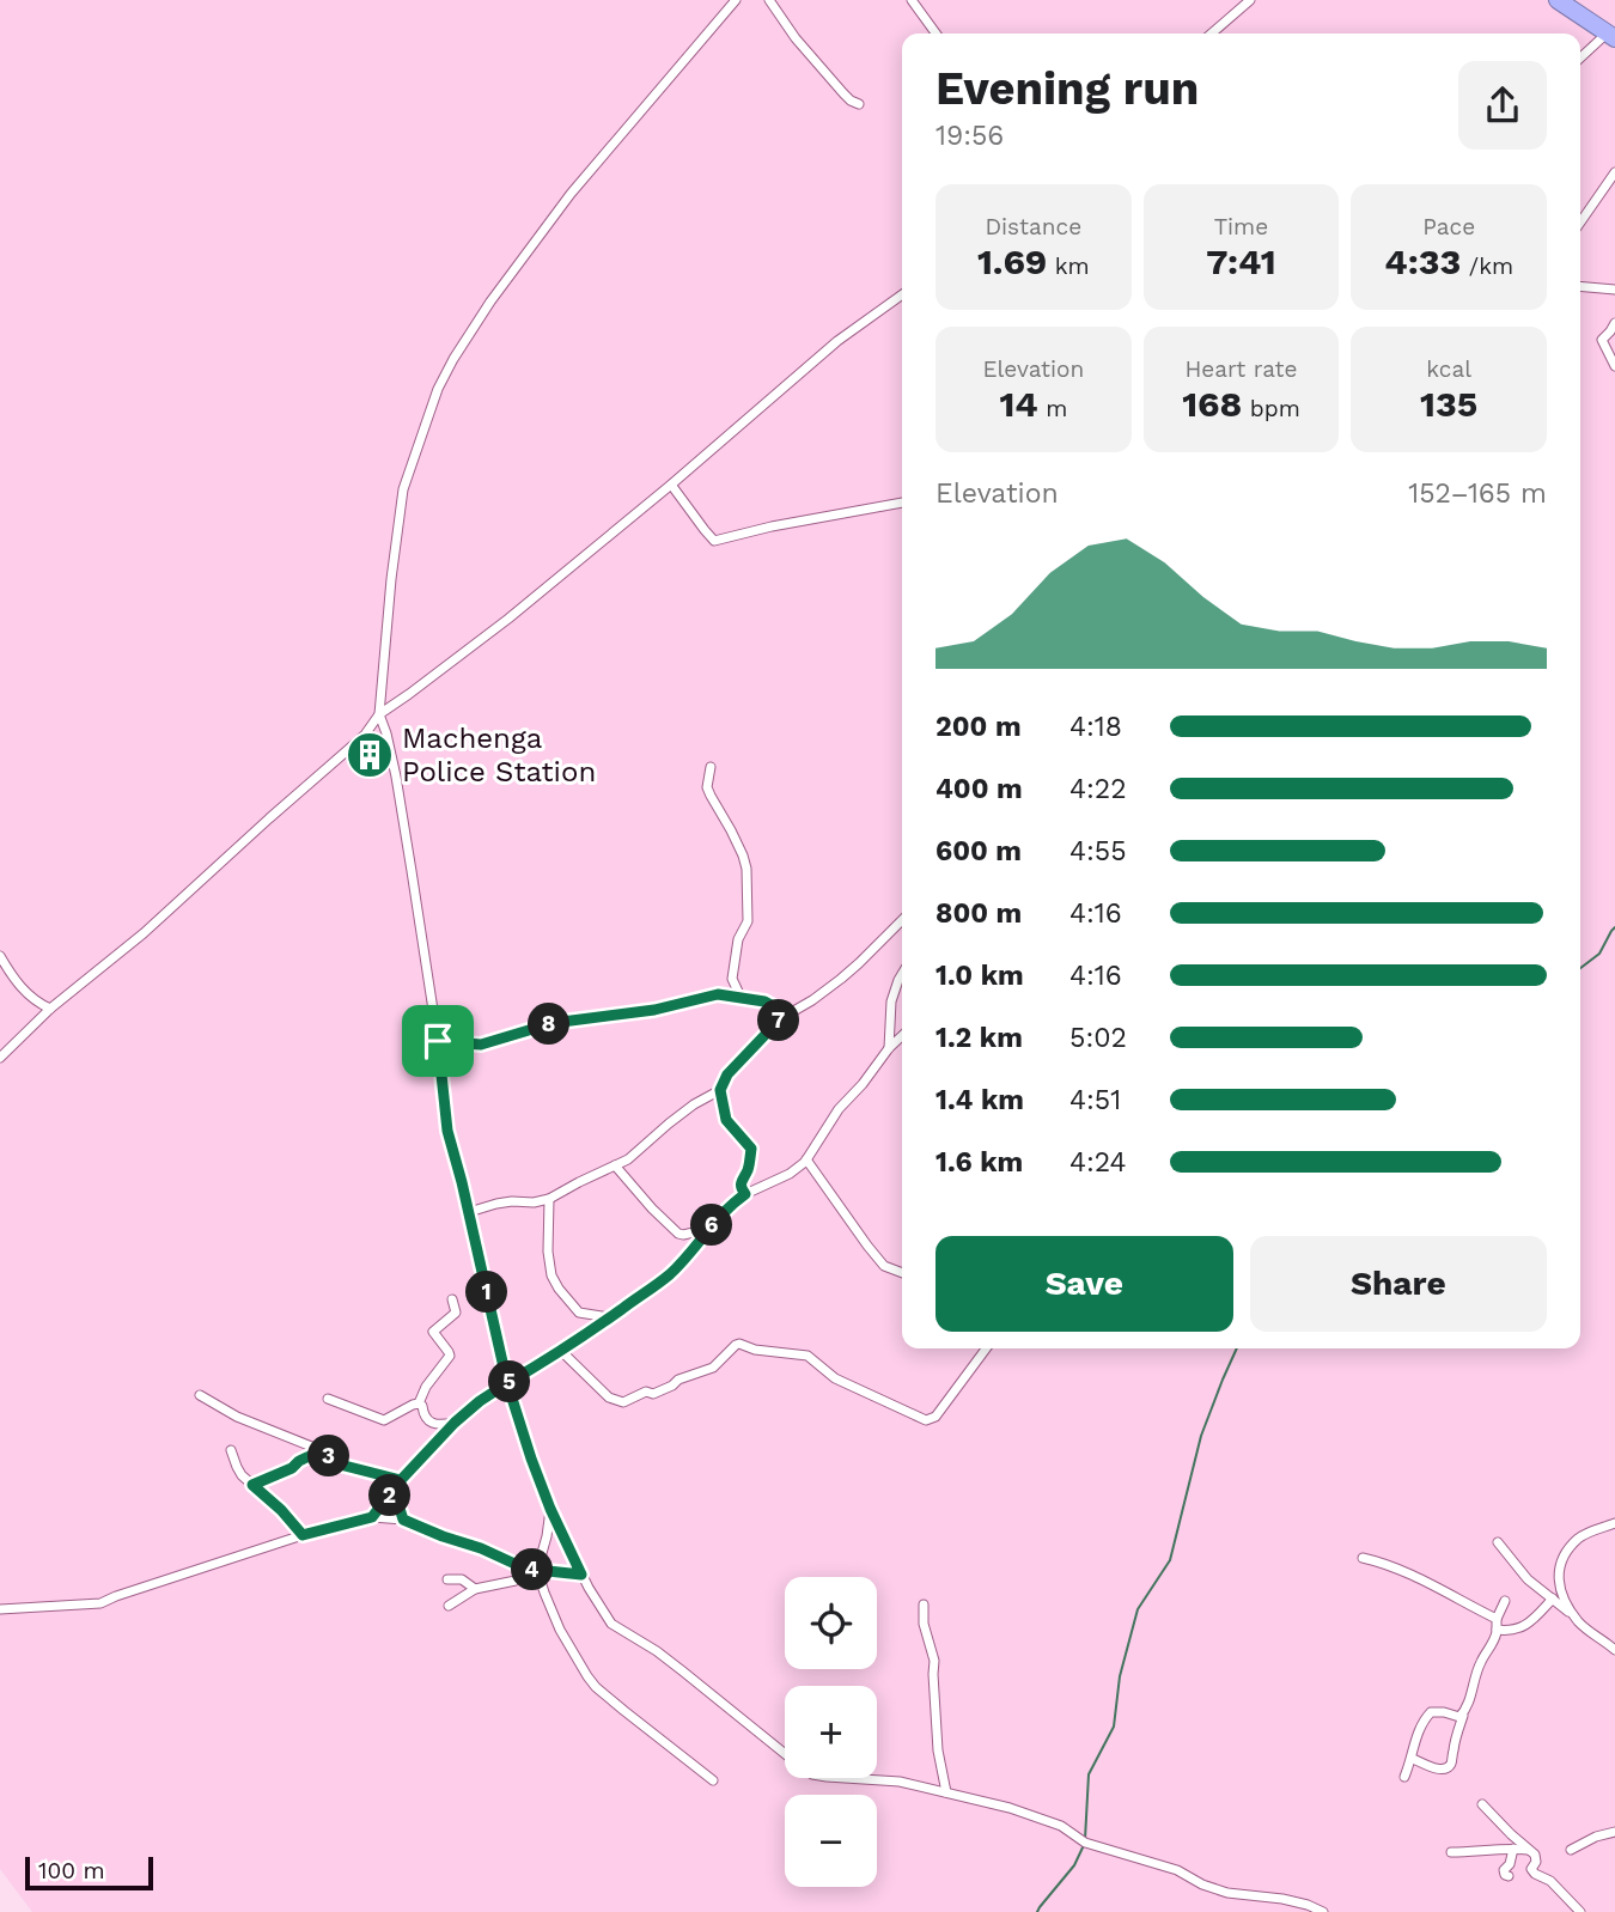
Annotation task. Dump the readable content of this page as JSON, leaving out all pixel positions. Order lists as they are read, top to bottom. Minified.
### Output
{"places":{"building":["Machenga Police Station"]},"scale_bar":"100 m","page":{"heading":["Evening run","19:56"],"stats":[["Distance","1.69 km"],["Time","7:41"],["Pace","4:33 /km"],["Elevation","14 m"],["Heart rate","168 bpm"],["kcal","135"]],"chart":["Elevation","152–165 m"],"list":[{"name":"200 m","note":"4:18"},{"name":"400 m","note":"4:22"},{"name":"600 m","note":"4:55"},{"name":"800 m","note":"4:16"},{"name":"1.0 km","note":"4:16"},{"name":"1.2 km","note":"5:02"},{"name":"1.4 km","note":"4:51"},{"name":"1.6 km","note":"4:24"}],"pins":["7","8","6","1","5","3","2","4"],"buttons":["Save","Share"],"map_buttons":["+","−"],"scale":"100 m"}}
